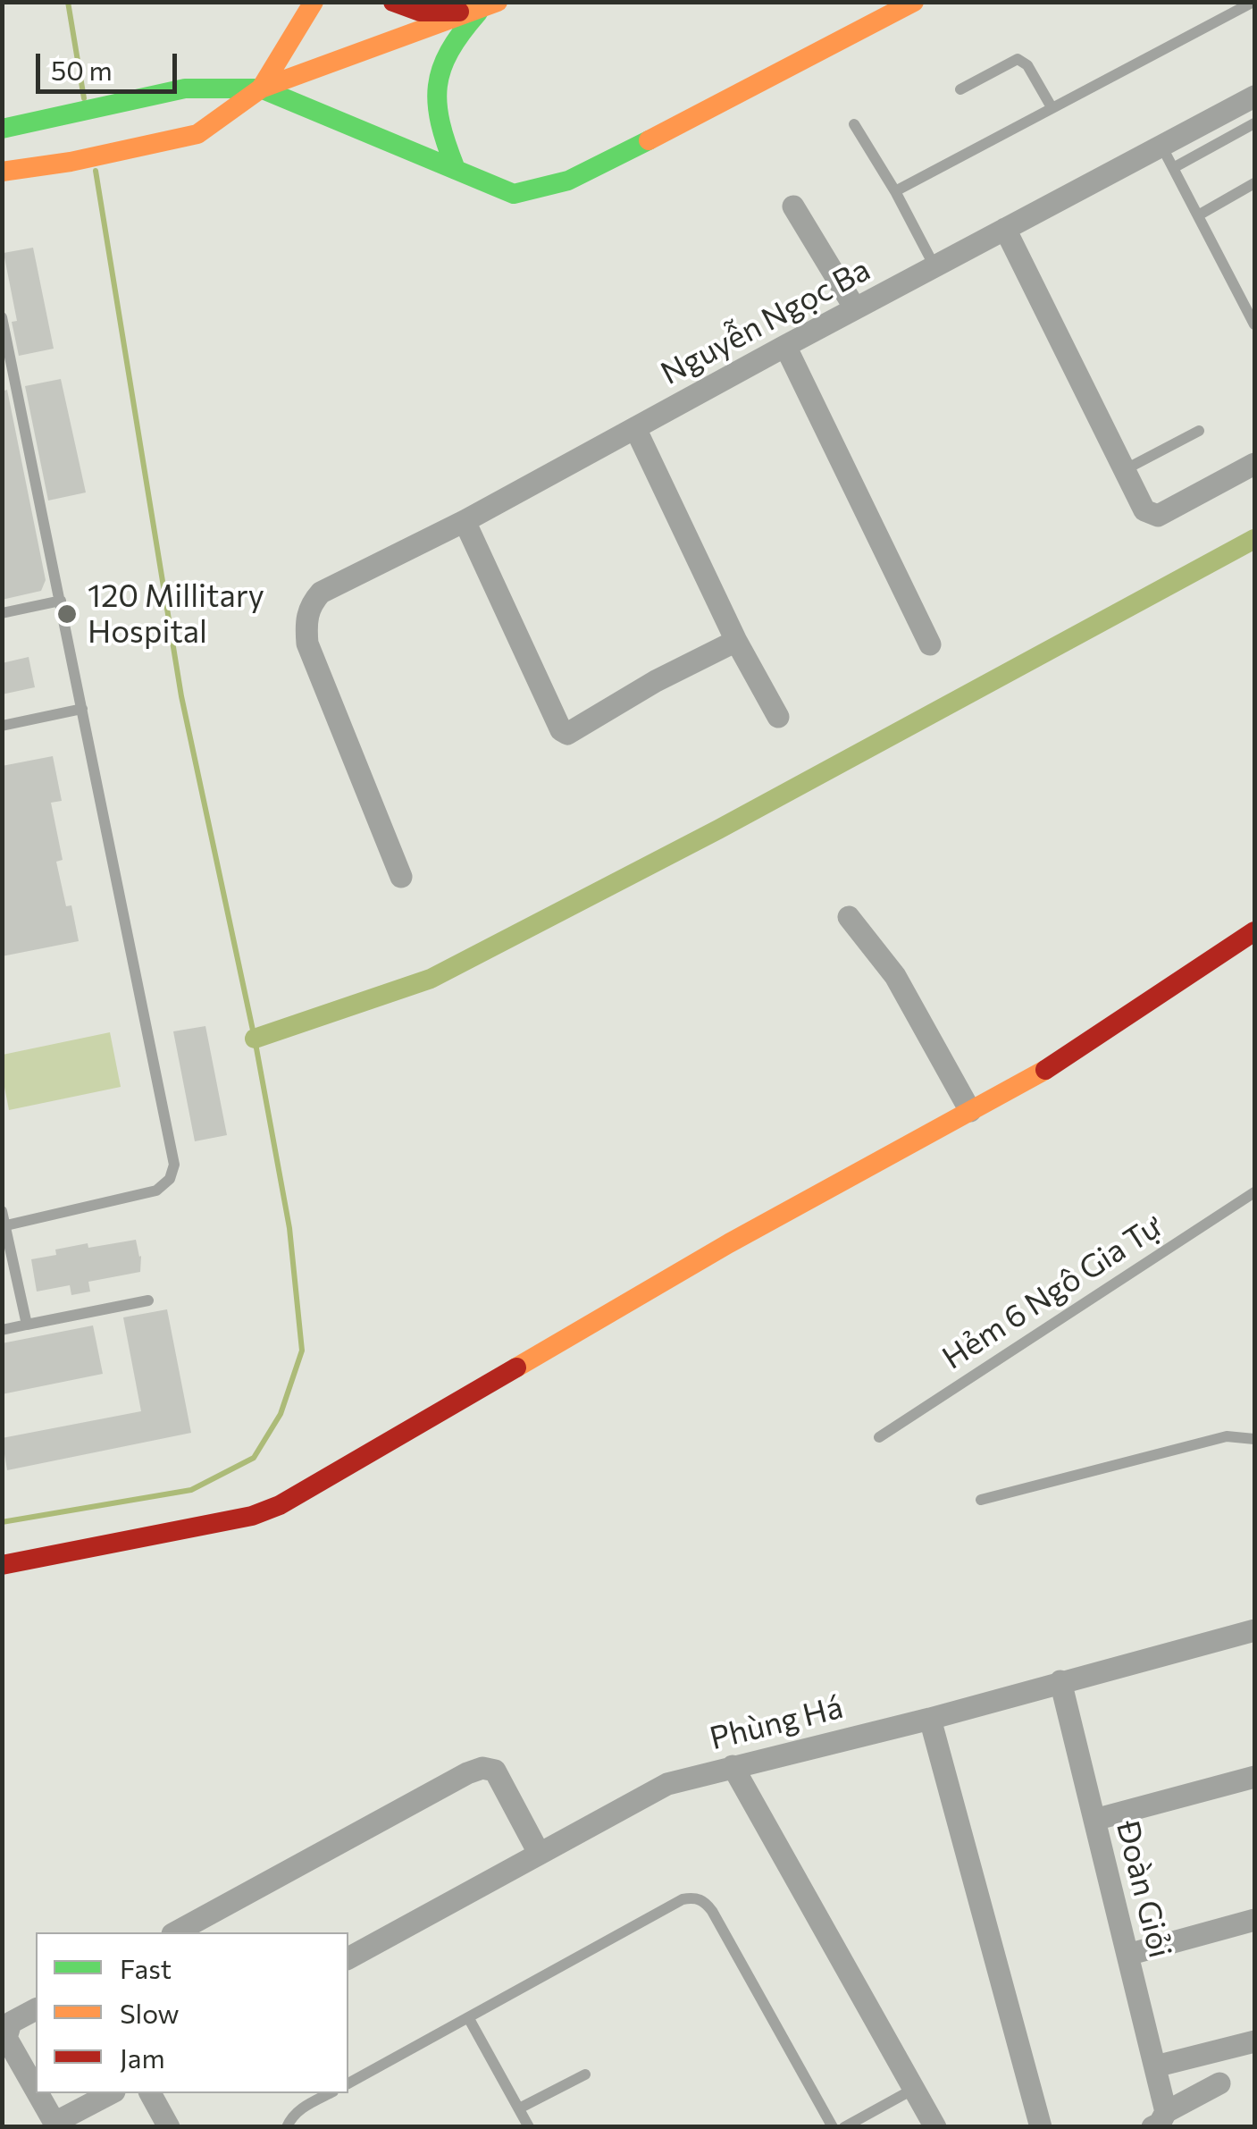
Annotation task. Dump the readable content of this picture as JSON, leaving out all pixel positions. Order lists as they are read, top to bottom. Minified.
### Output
{"streets":{"street":["Nguyễn Ngọc Ba","Phùng Há","Đoàn Giỏi"],"lane":["Hẻm 6 Ngô Gia Tự"]},"crossings":[["Phùng Há","Đoàn Giỏi"]],"places":["120 Millitary Hospital"],"legend":["Fast","Slow","Jam"],"scale_bar":"50 m"}
